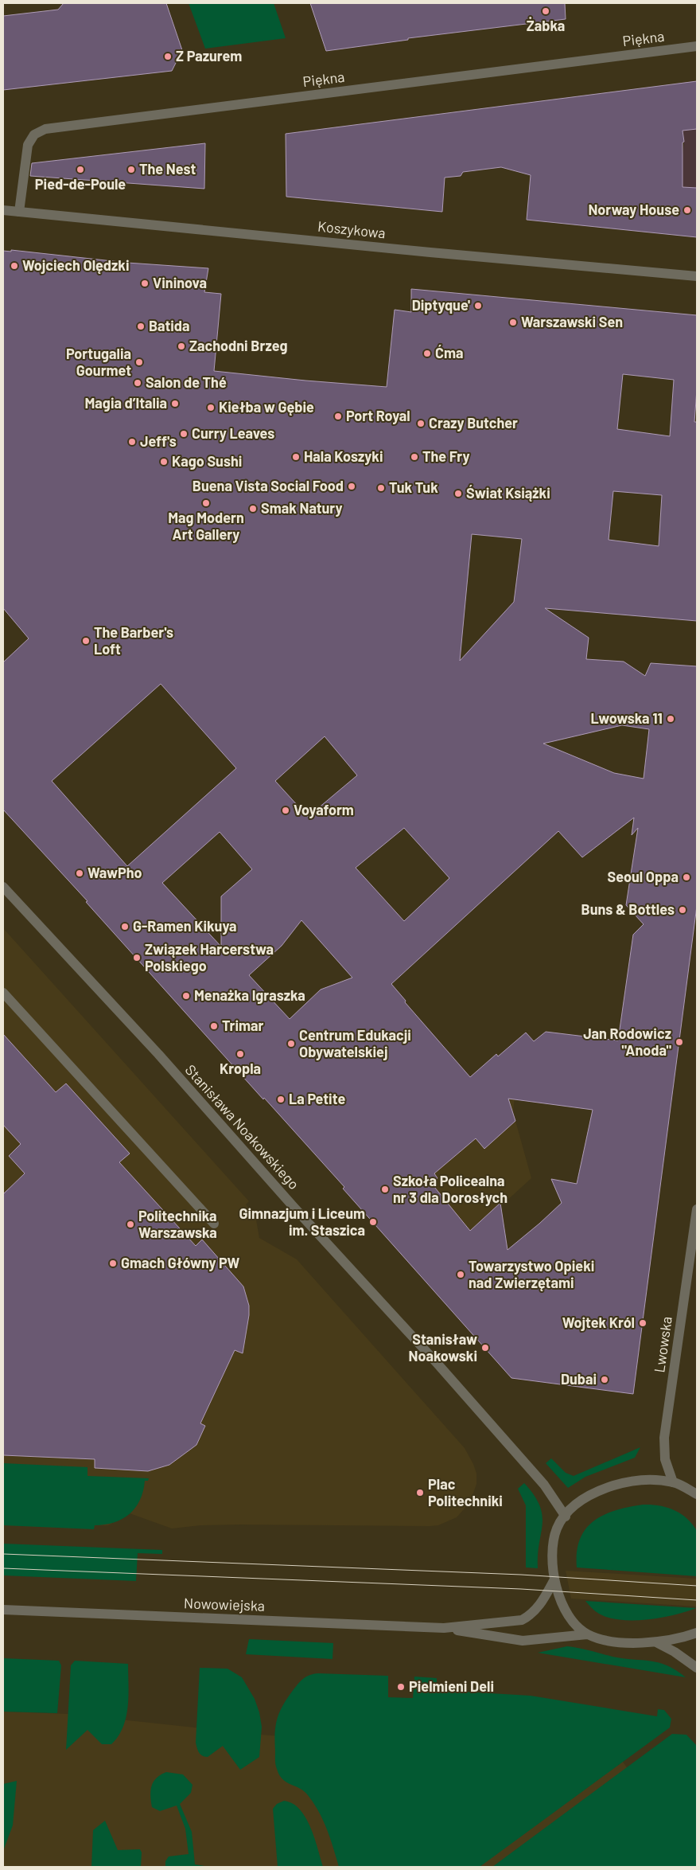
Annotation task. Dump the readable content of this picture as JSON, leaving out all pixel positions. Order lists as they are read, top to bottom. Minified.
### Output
{"streets":{"street":["Piękna","Koszykowa","Stanisława Noakowskiego","Lwowska","Nowowiejska"]},"crossings":[["Piękna","Koszykowa"]],"places":["Żabka","Z Pazurem","Pied-de-Poule","The Nest","Norway House","Wojciech Olędzki","Vininova","Diptyque'","Warszawski Sen","Batida","Zachodni Brzeg","Ćma","Portugalia Gourmet","Salon de Thé","Magia d’Italia","Kiełba w Gębie","Port Royal","Crazy Butcher","Curry Leaves","Jeff's","Hala Koszyki","The Fry","Kago Sushi","Buena Vista Social Food","Tuk Tuk","Świat Książki","Mag Modern Art Gallery","Smak Natury","The Barber's Loft","Lwowska 11","Voyaform","WawPho","Seoul Oppa","Buns & Bottles","G-Ramen Kikuya","Związek Harcerstwa Polskiego","Menażka Igraszka","Trimar","Jan Rodowicz \"Anoda\"","Centrum Edukacji Obywatelskiej","Kropla","La Petite","Szkoła Policealna nr 3 dla Dorosłych","Gimnazjum i Liceum im. Staszica","Politechnika Warszawska","Gmach Główny PW","Towarzystwo Opieki nad Zwierzętami","Wojtek Król","Stanisław Noakowski","Dubai","Plac Politechniki","Pielmieni Deli"]}
